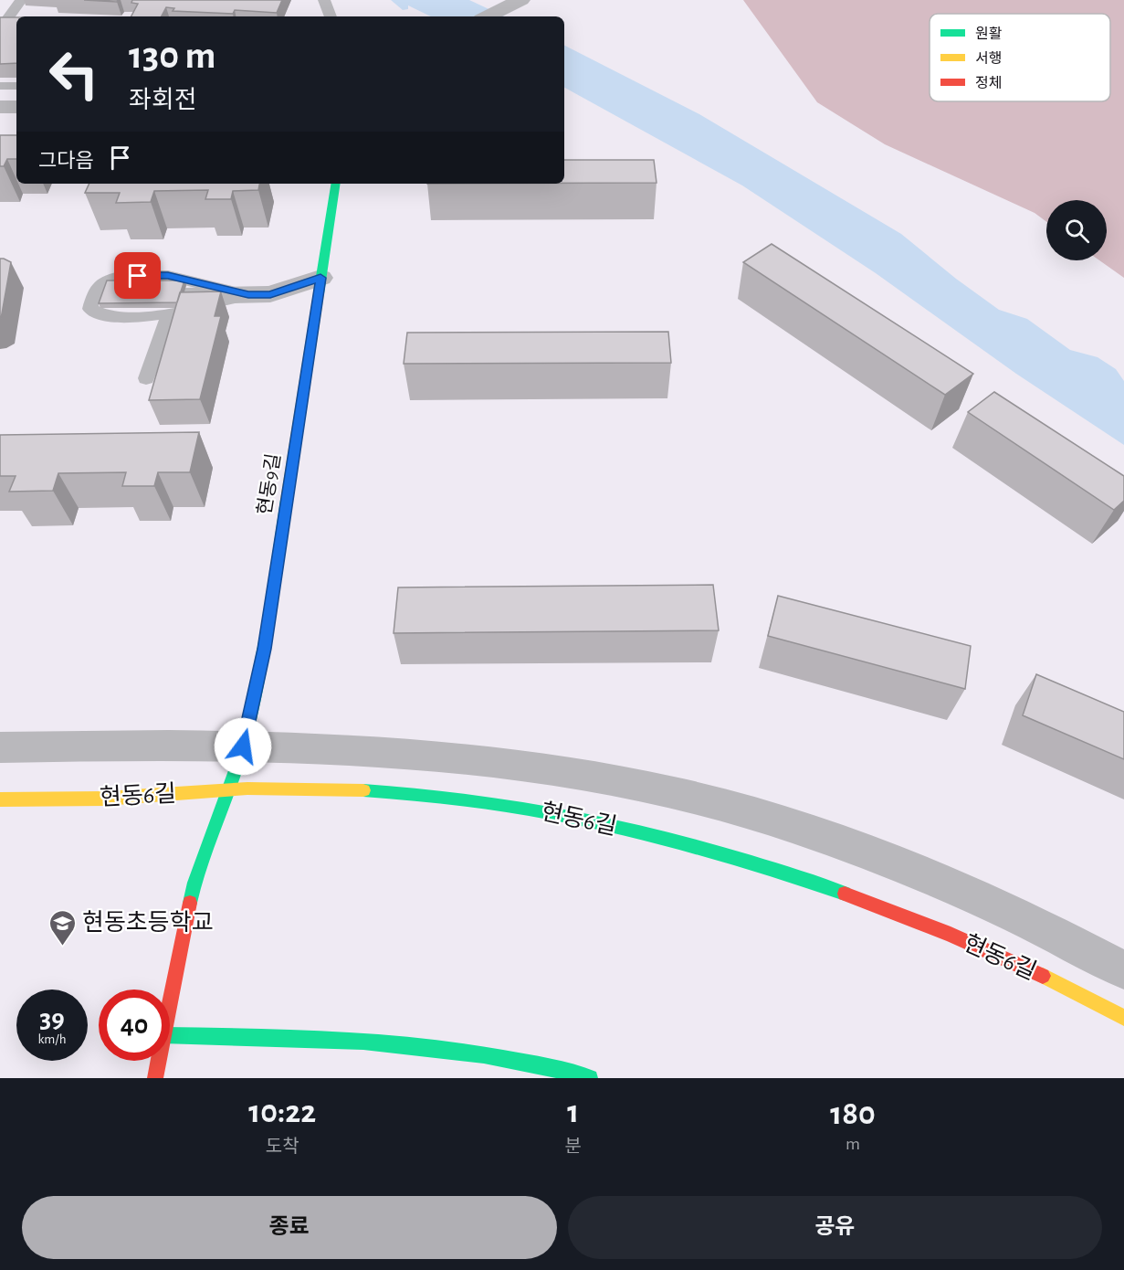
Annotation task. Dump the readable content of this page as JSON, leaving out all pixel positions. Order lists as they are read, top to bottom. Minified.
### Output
{"streets":{"street":["현동9길","현동6길"]},"crossings":[["현동9길","현동6길"]],"places":{"school or university":["현동초등학교"]},"legend":["원활","서행","정체"],"page":{"turn":["130 m","좌회전"],"then":"그다음","speed":"39 km/h","limit":"40","eta":["10:22","도착","1","분","180","m"],"buttons":["종료","공유"]}}
